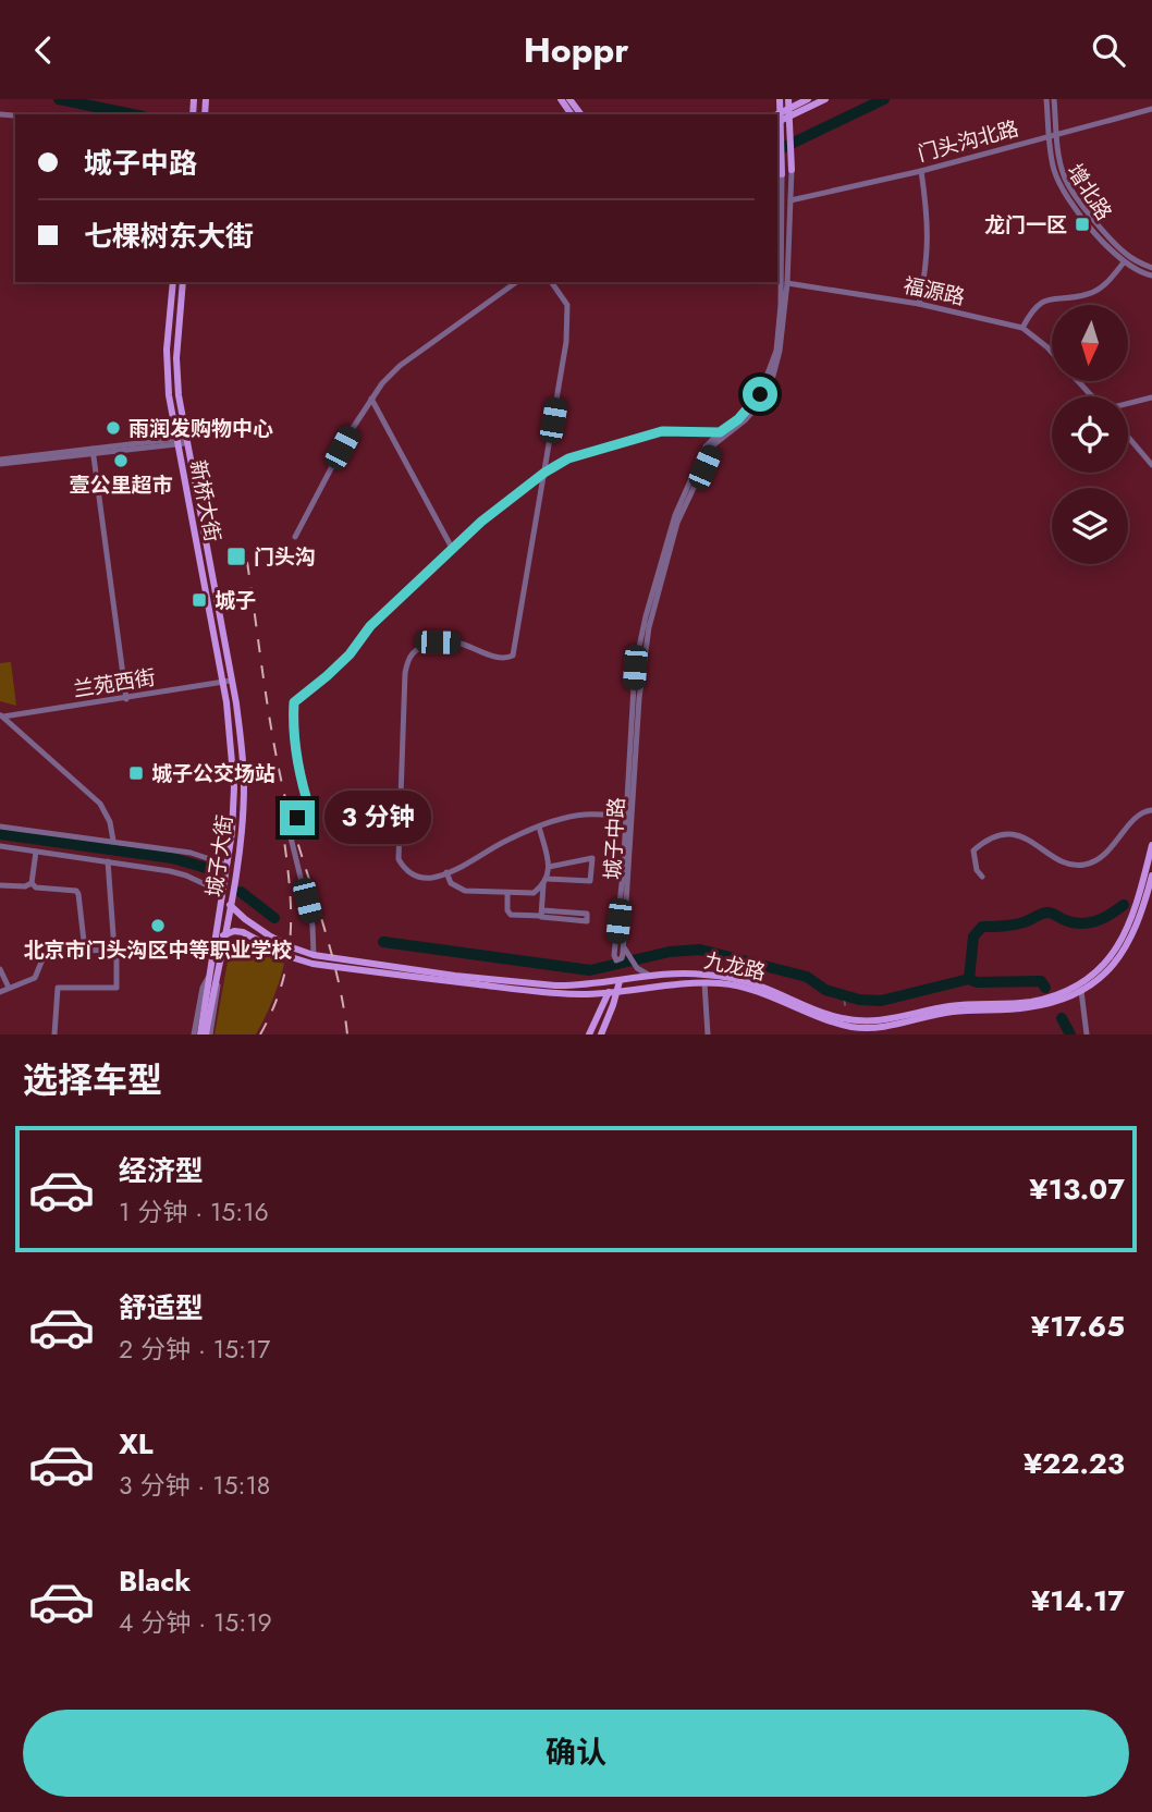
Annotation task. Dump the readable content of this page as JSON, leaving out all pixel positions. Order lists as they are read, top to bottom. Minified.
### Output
{"streets":{"main road":["新桥大街","城子中路","城子大街","九龙路"],"street":["门头沟北路","增北路","福源路","兰苑西街"]},"crossings":[["门头沟北路","增北路"],["门头沟北路","城子中路"],["福源路","城子中路"],["新桥大街","兰苑西街"],["新桥大街","城子大街"],["兰苑西街","城子大街"],["城子大街","九龙路"]],"places":{"transit":["龙门一区","门头沟","城子","城子公交场站"],"other":["雨润发购物中心","壹公里超市","北京市门头沟区中等职业学校"]},"north":"bottom","page":{"header":"Hoppr","banner":["城子中路","七棵树东大街"],"bubble":"3 分钟","heading":"选择车型","list":[{"name":"经济型","note":"1 分钟 · 15:16","value":"¥13.07"},{"name":"舒适型","note":"2 分钟 · 15:17","value":"¥17.65"},{"name":"XL","note":"3 分钟 · 15:18","value":"¥22.23"},{"name":"Black","note":"4 分钟 · 15:19","value":"¥14.17"}],"buttons":"确认"}}
